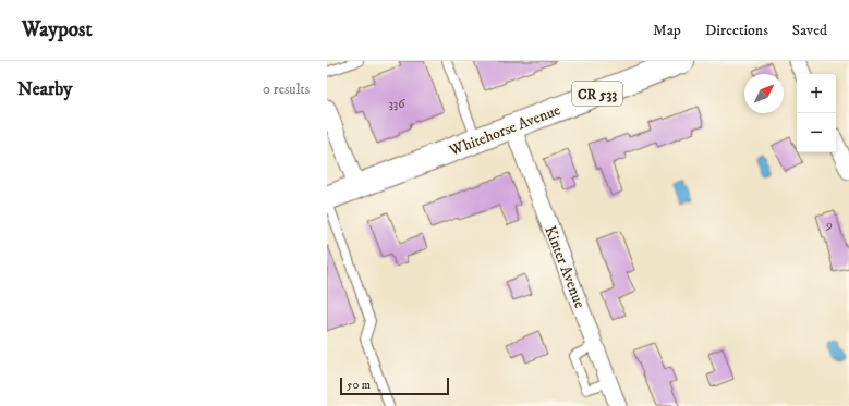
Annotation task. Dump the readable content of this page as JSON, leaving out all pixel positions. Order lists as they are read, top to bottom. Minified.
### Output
{"streets":{"main road":["CR 533","Whitehorse Avenue"],"street":["Kinter Avenue"]},"crossings":[["Whitehorse Avenue","Kinter Avenue"]],"house_numbers":["336","9"],"scale_bar":"50 m","north":"top right","page":{"header":"Waypost","nav":["Map","Directions","Saved"],"heading":["Nearby","0 results"],"map_buttons":["+","−"],"scale":"50 m"}}
